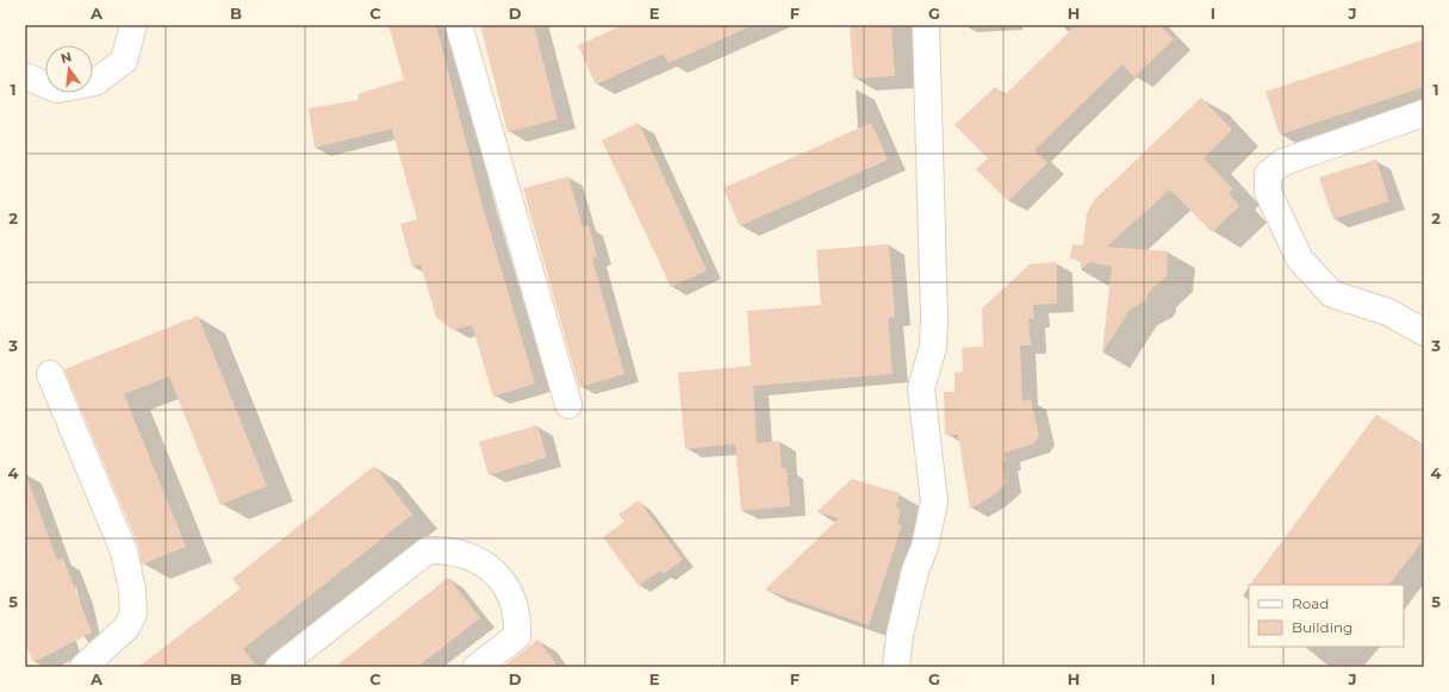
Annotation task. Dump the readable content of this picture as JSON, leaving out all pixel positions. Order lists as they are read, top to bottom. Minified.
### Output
{"legend":["Road","Building"],"north":"top","grid":{"columns":["A","B","C","D","E","F","G","H","I","J"],"rows":["1","2","3","4","5"]}}
